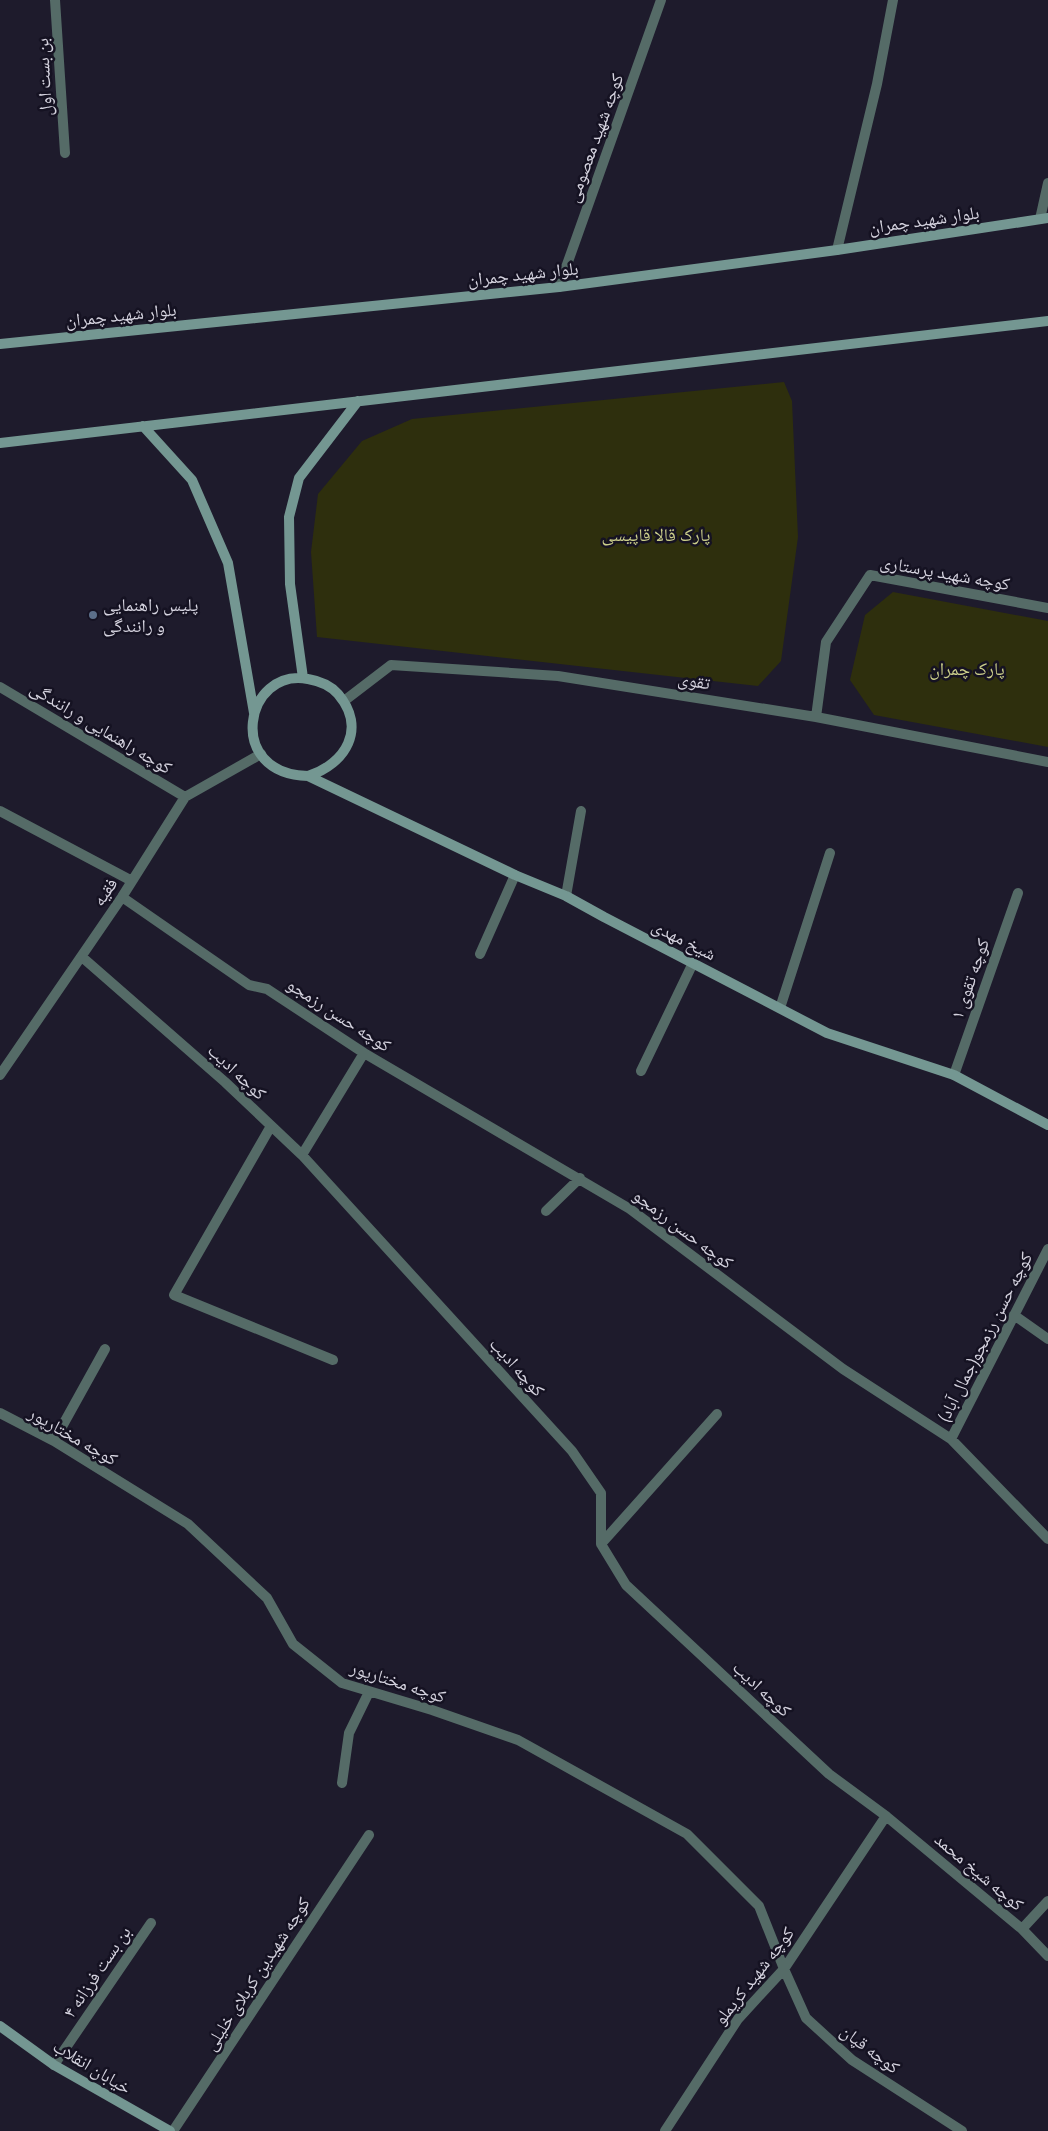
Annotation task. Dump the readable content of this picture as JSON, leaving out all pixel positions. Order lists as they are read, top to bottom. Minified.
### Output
{"streets":{"main road":["بلوار شهید چمران","شیخ مهدی","خیابان انقلاب"],"street":["بن بست اول","کوچه شهید معصومی","کوچه شهید پرستاری","تقوی","کوچه راهنمایی و رانندگی","فقیه","کوچه تقوی ۱","کوچه حسن رزمجو","کوچه ادیب","کوچه حسن رزمجو(جمال آباد)","کوچه مختارپور","کوچه شیخ محمد","بن بست فرزانه ۴","کوچه شهیدین کربلای خلیلی","کوچه شهید کریملو","کوچه قپان"]},"crossings":[["کوچه شهید معصومی","بلوار شهید چمران"],["کوچه شهید پرستاری","تقوی"],["تقوی","فقیه"],["تقوی","شیخ مهدی"],["کوچه راهنمایی و رانندگی","فقیه"],["فقیه","شیخ مهدی"],["فقیه","کوچه حسن رزمجو"],["فقیه","کوچه ادیب"],["شیخ مهدی","کوچه تقوی ۱"],["کوچه حسن رزمجو","کوچه حسن رزمجو(جمال آباد)"],["کوچه ادیب","کوچه شیخ محمد"],["کوچه ادیب","کوچه شهید کریملو"],["کوچه مختارپور","کوچه شهید کریملو"],["کوچه مختارپور","کوچه قپان"],["کوچه شیخ محمد","کوچه شهید کریملو"],["بن بست فرزانه ۴","خیابان انقلاب"],["کوچه شهیدین کربلای خلیلی","خیابان انقلاب"],["کوچه شهید کریملو","کوچه قپان"]],"parks":["پارک قالا قاپیسی","پارک چمران"],"places":["پلیس راهنمایی و رانندگی"]}
